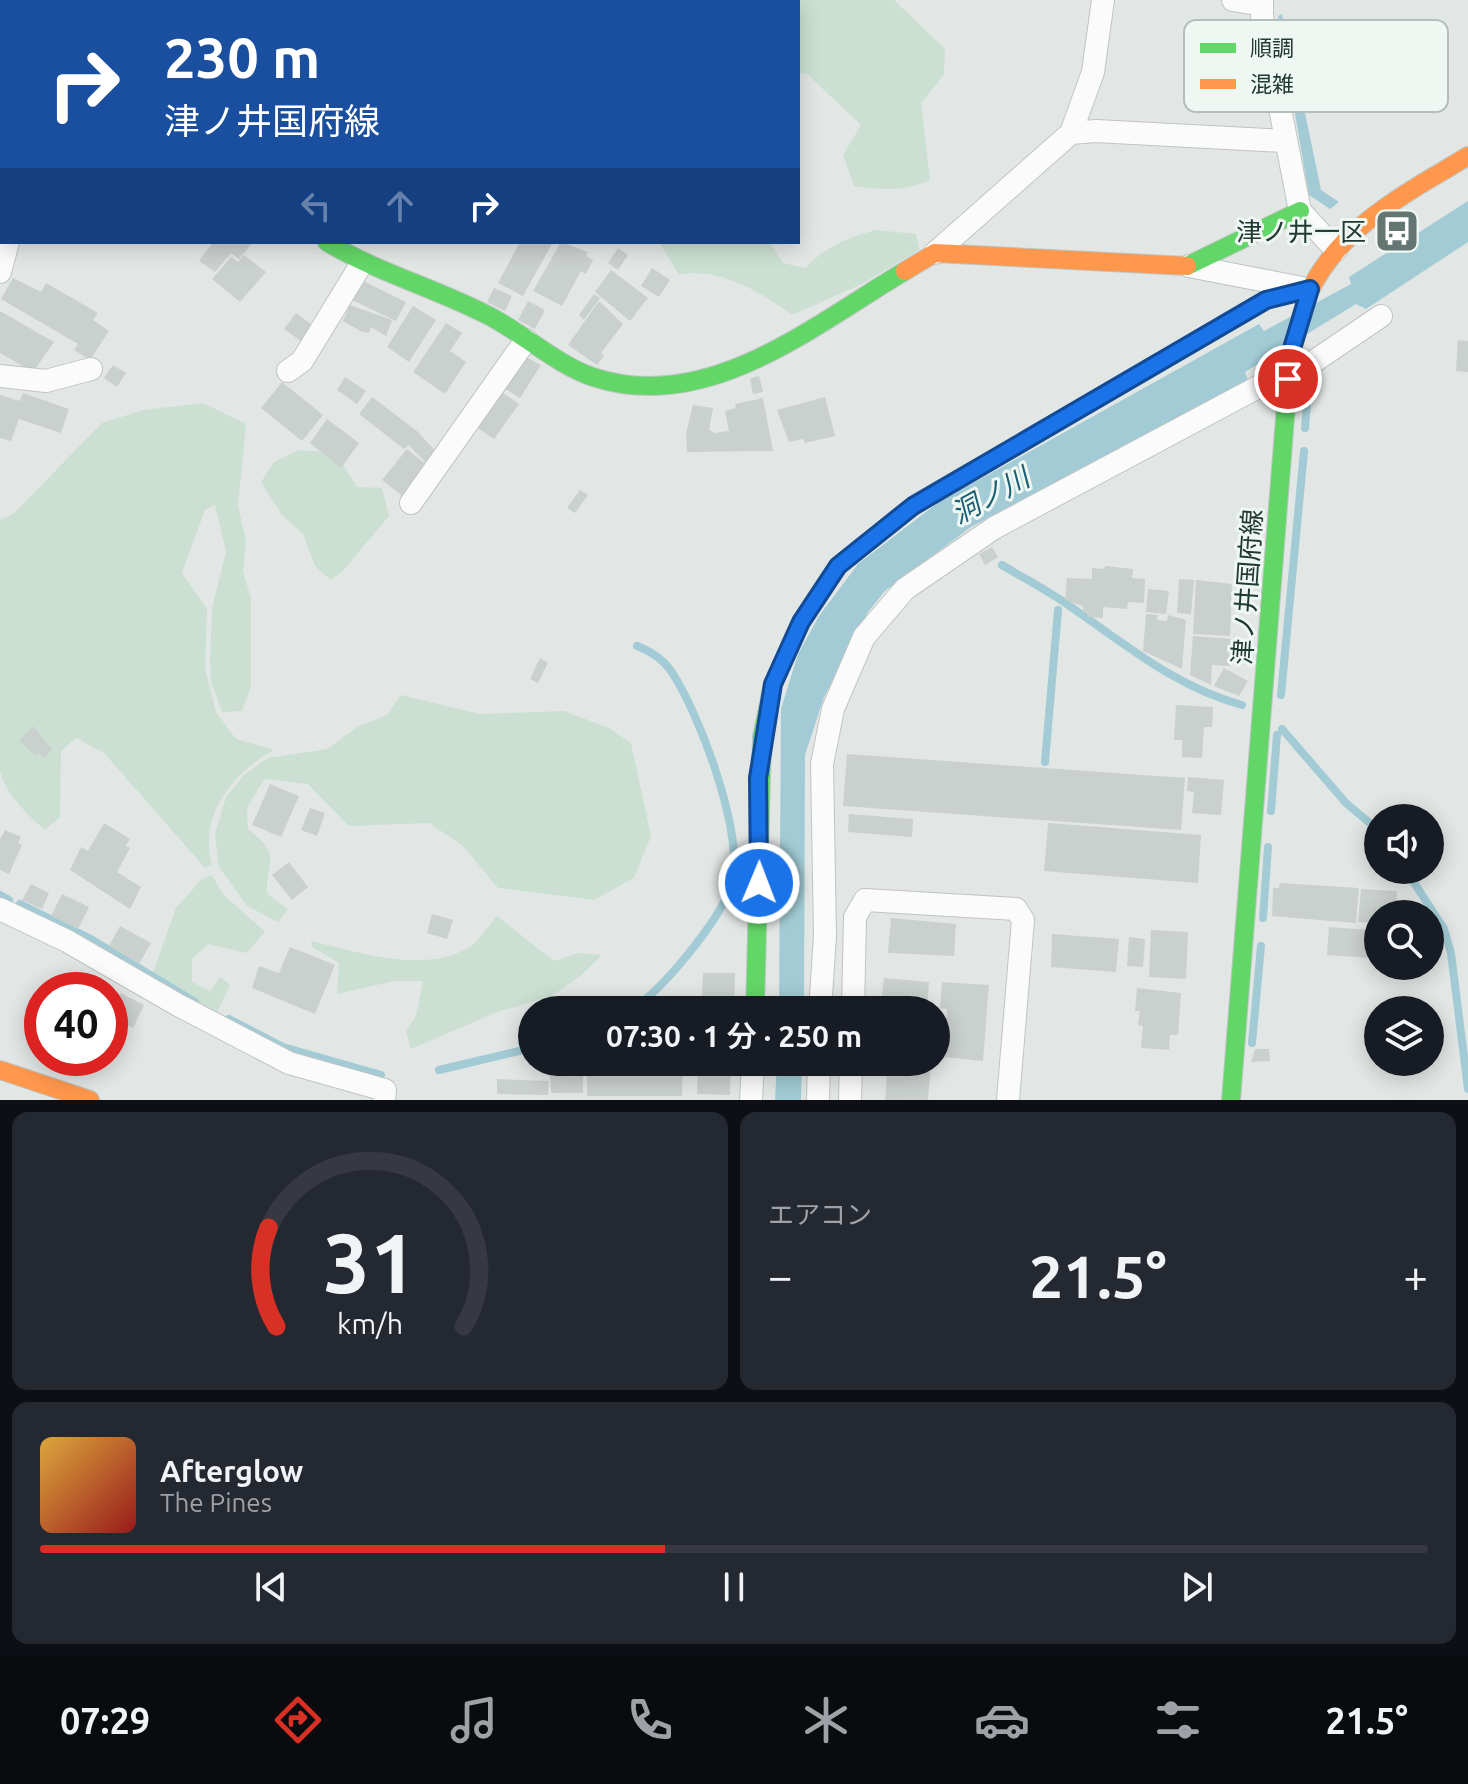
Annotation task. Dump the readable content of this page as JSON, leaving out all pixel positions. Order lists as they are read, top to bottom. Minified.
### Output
{"streets":{"street":["津ノ井国府線"]},"water":["洞ノ川"],"places":{"bus stop":["津ノ井一区"]},"legend":["順調","混雑"],"page":{"turn":["230 m","津ノ井国府線"],"limit":"40","trip":"07:30 · 1 分 · 250 m","tile":"エアコン","heat":["−","21.5°","+"],"song":["Afterglow","The Pines"],"tabs":["07:29","21.5°"],"gauge":["31","km/h"]}}
